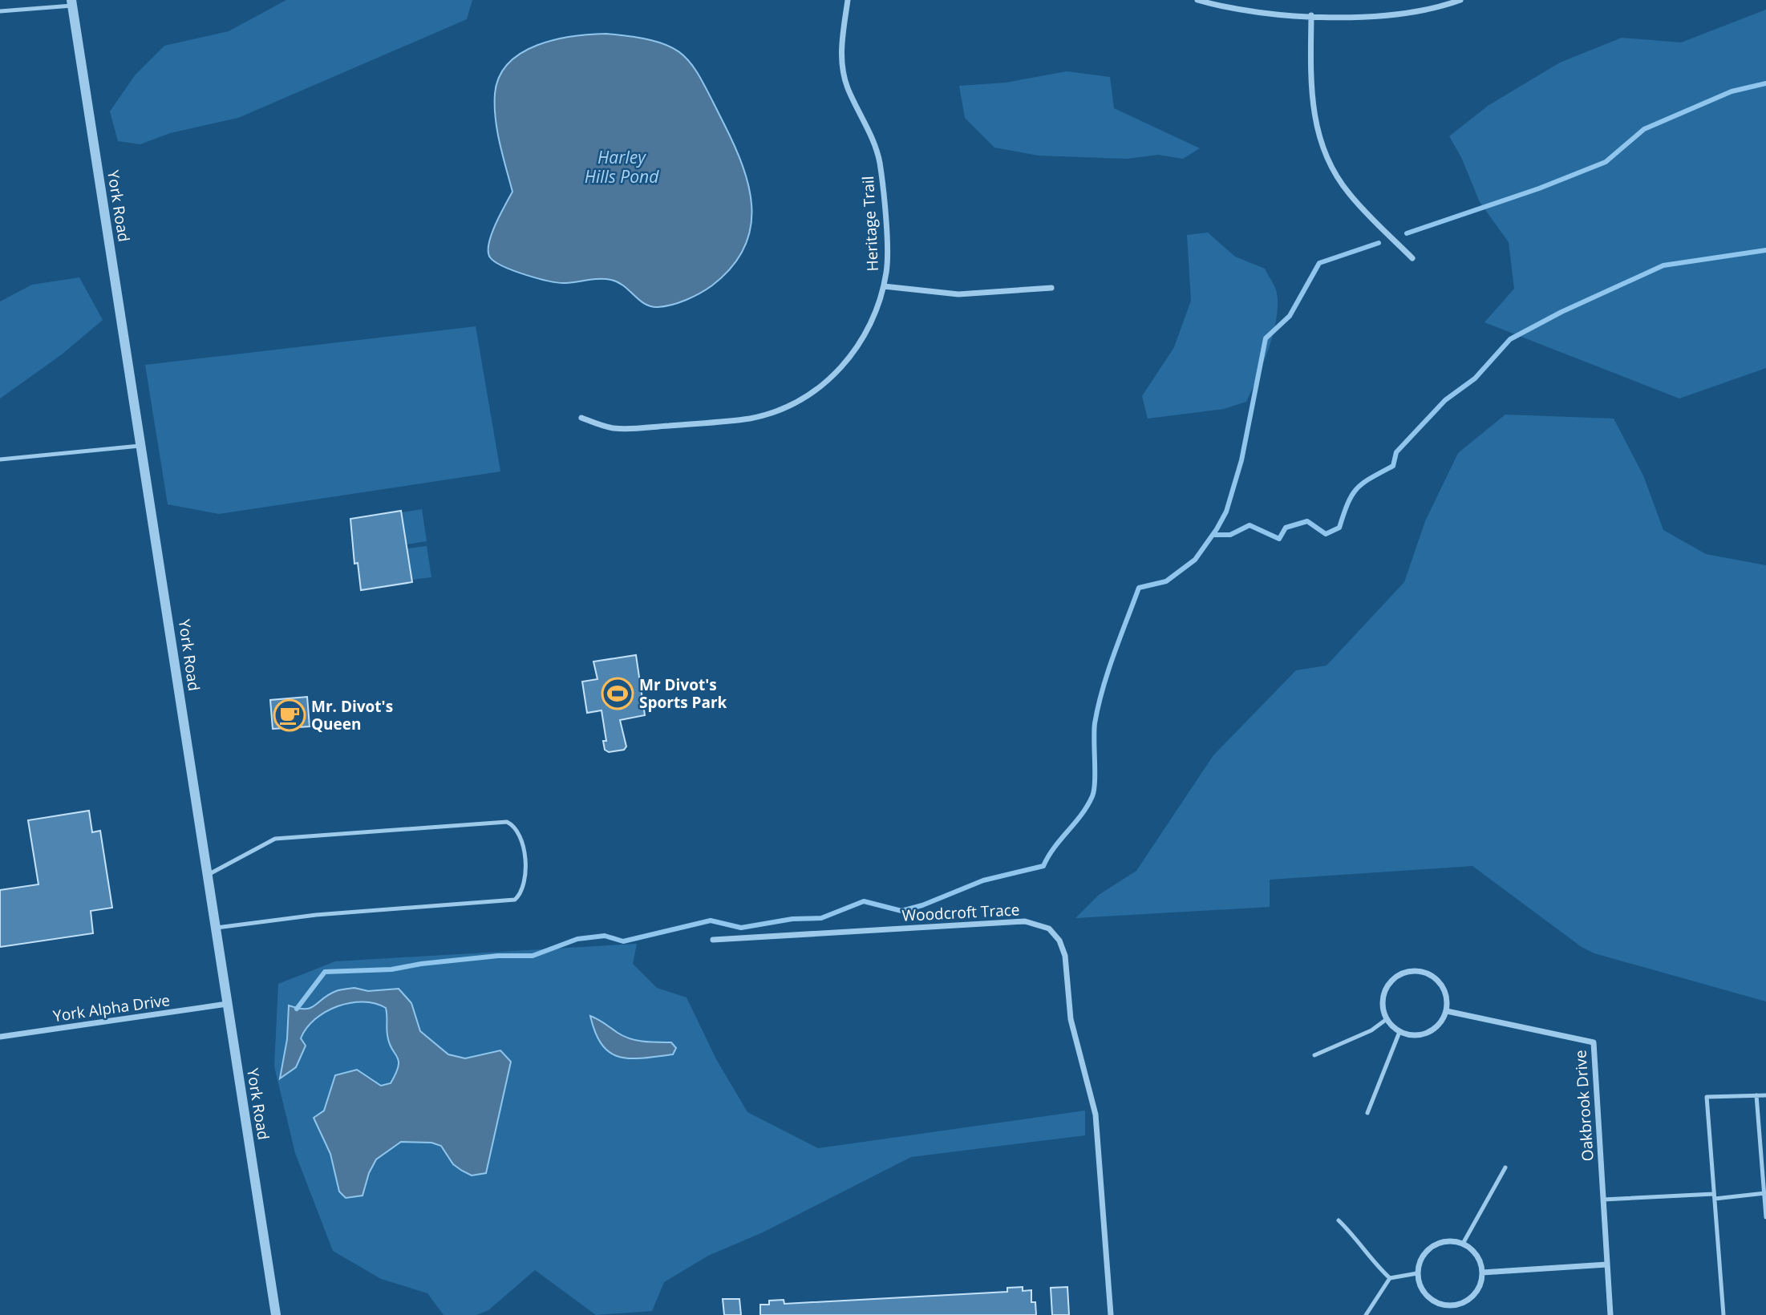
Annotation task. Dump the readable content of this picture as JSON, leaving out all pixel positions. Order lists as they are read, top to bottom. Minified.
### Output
{"streets":{"street":["York Road","Heritage Trail","Woodcroft Trace","York Alpha Drive","Oakbrook Drive"]},"crossings":[["York Road","York Alpha Drive"]],"water":["Harley Hills Pond"],"places":{"sports":["Mr Divot's Sports Park"],"cafe":["Mr. Divot's Queen"]}}
